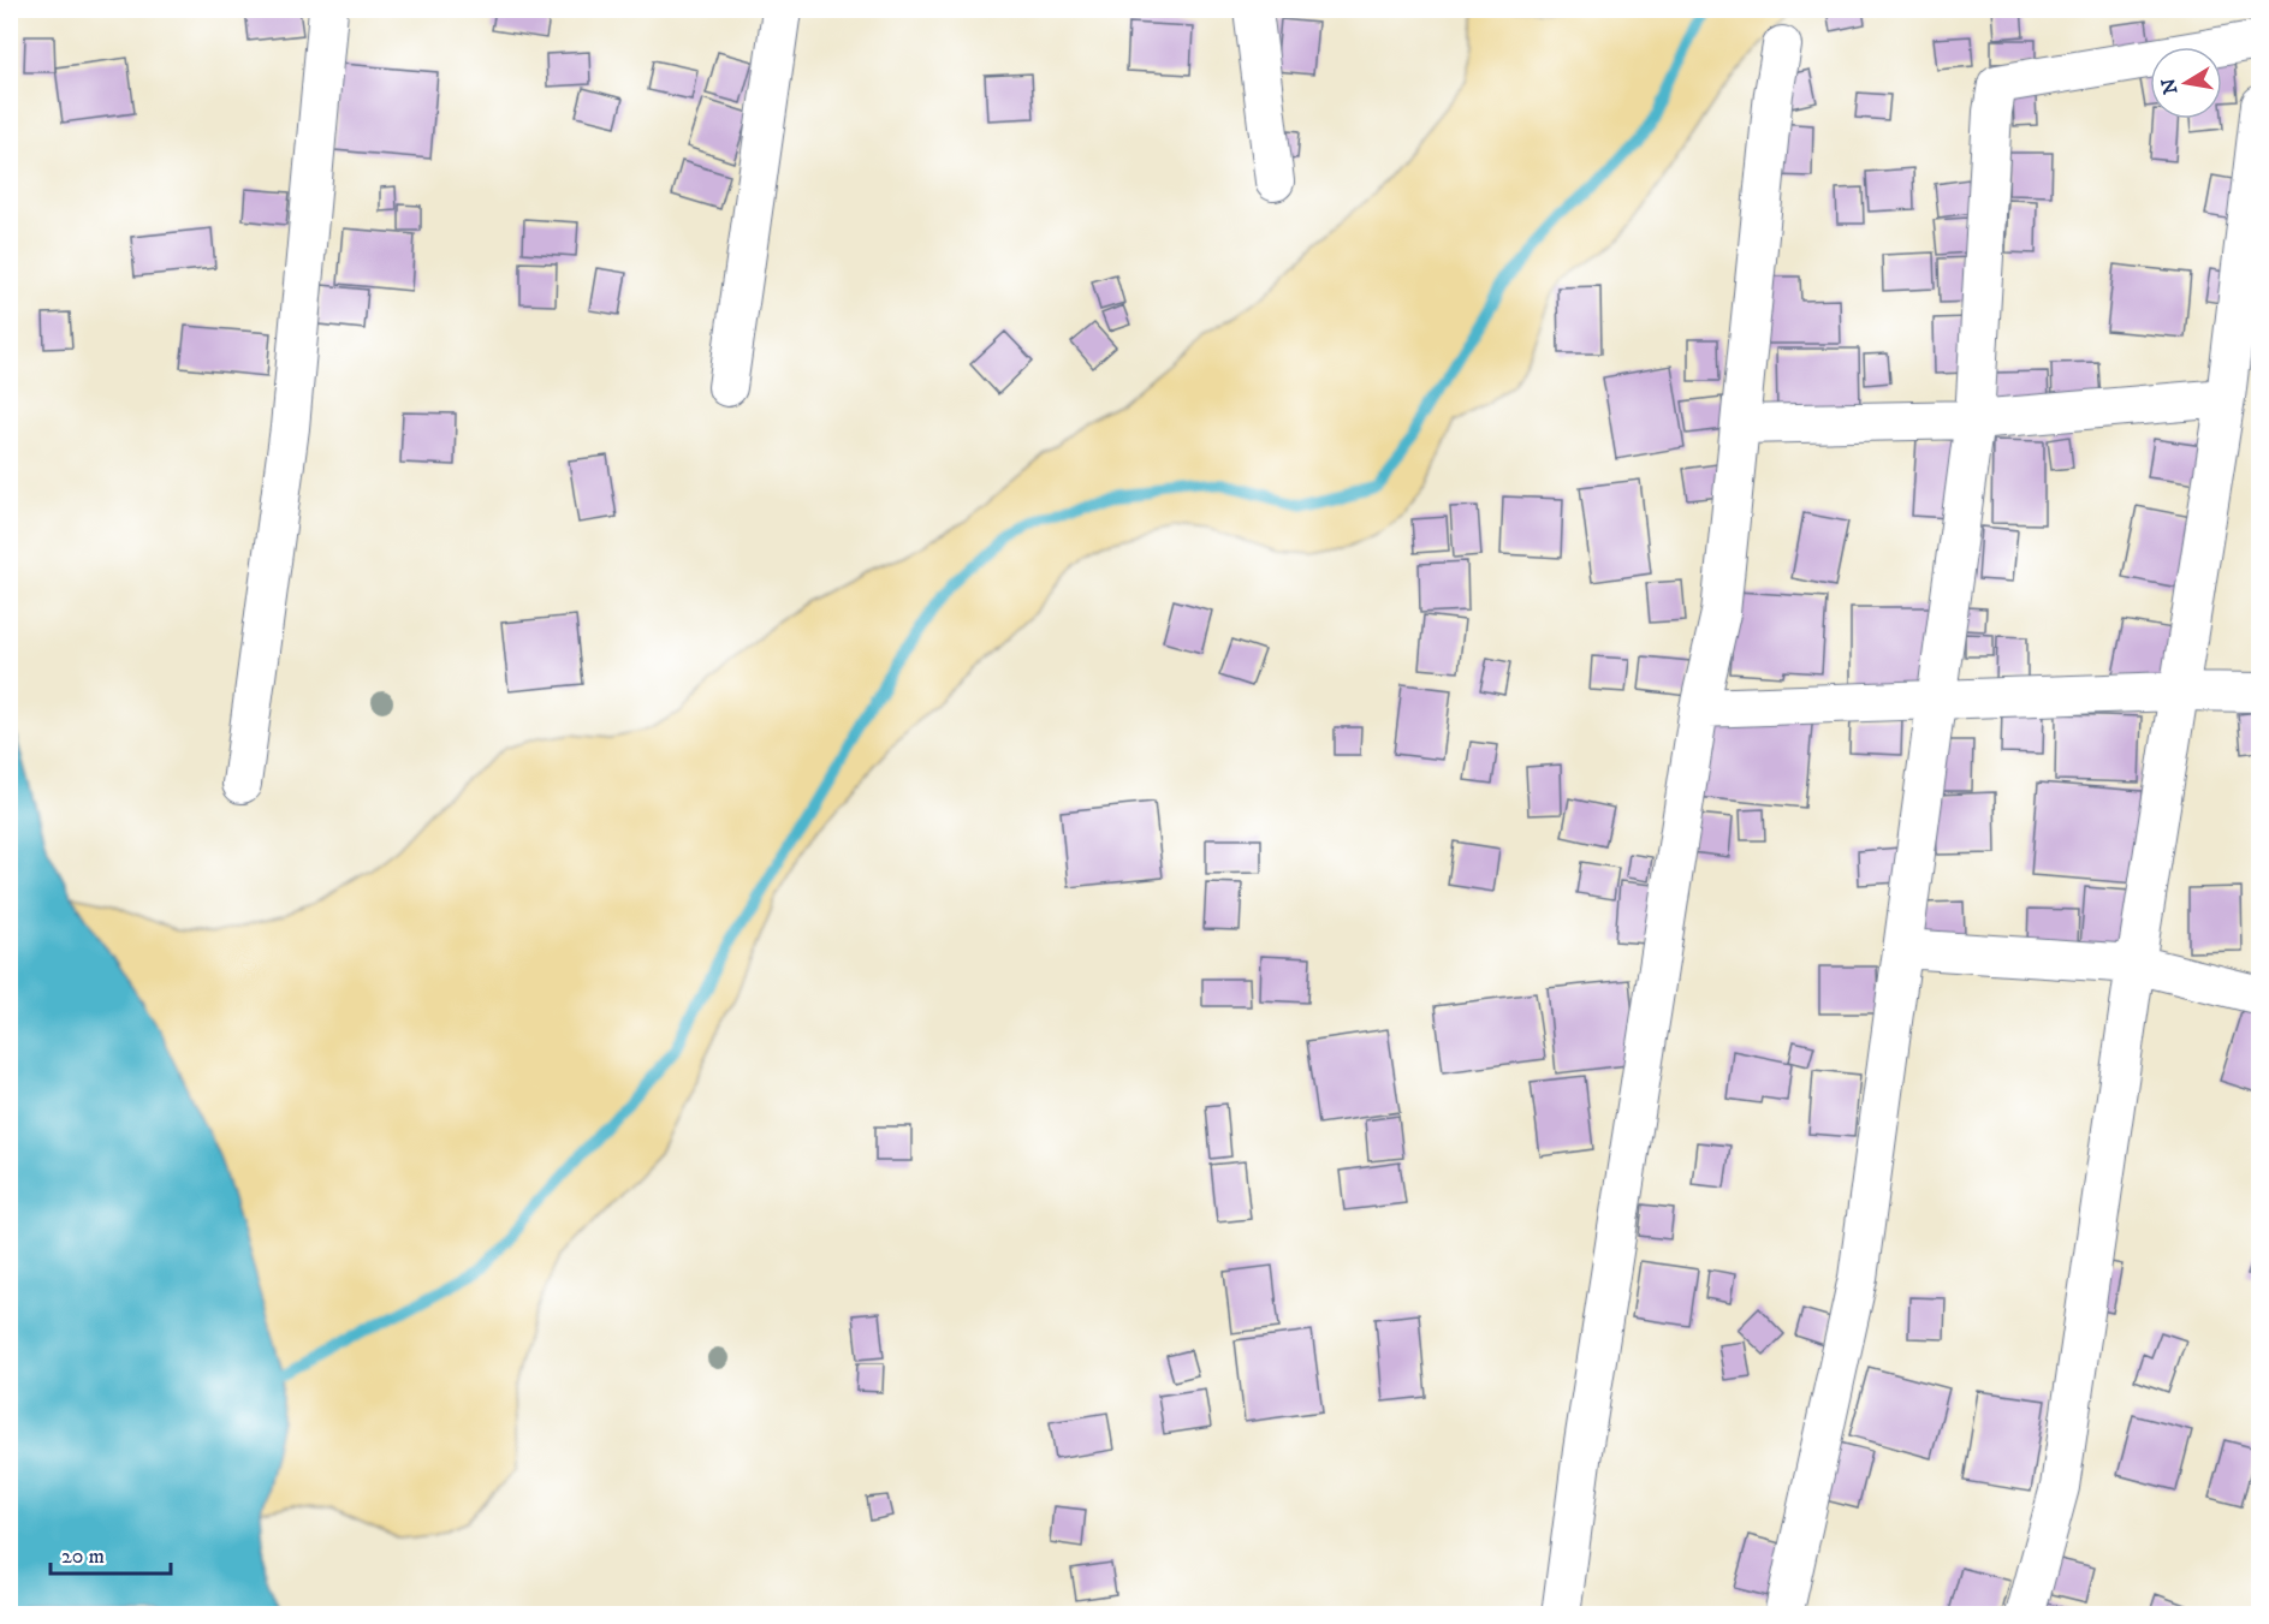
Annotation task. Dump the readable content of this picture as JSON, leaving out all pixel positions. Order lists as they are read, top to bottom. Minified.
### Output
{"scale_bar":"20 m","north":"left"}
